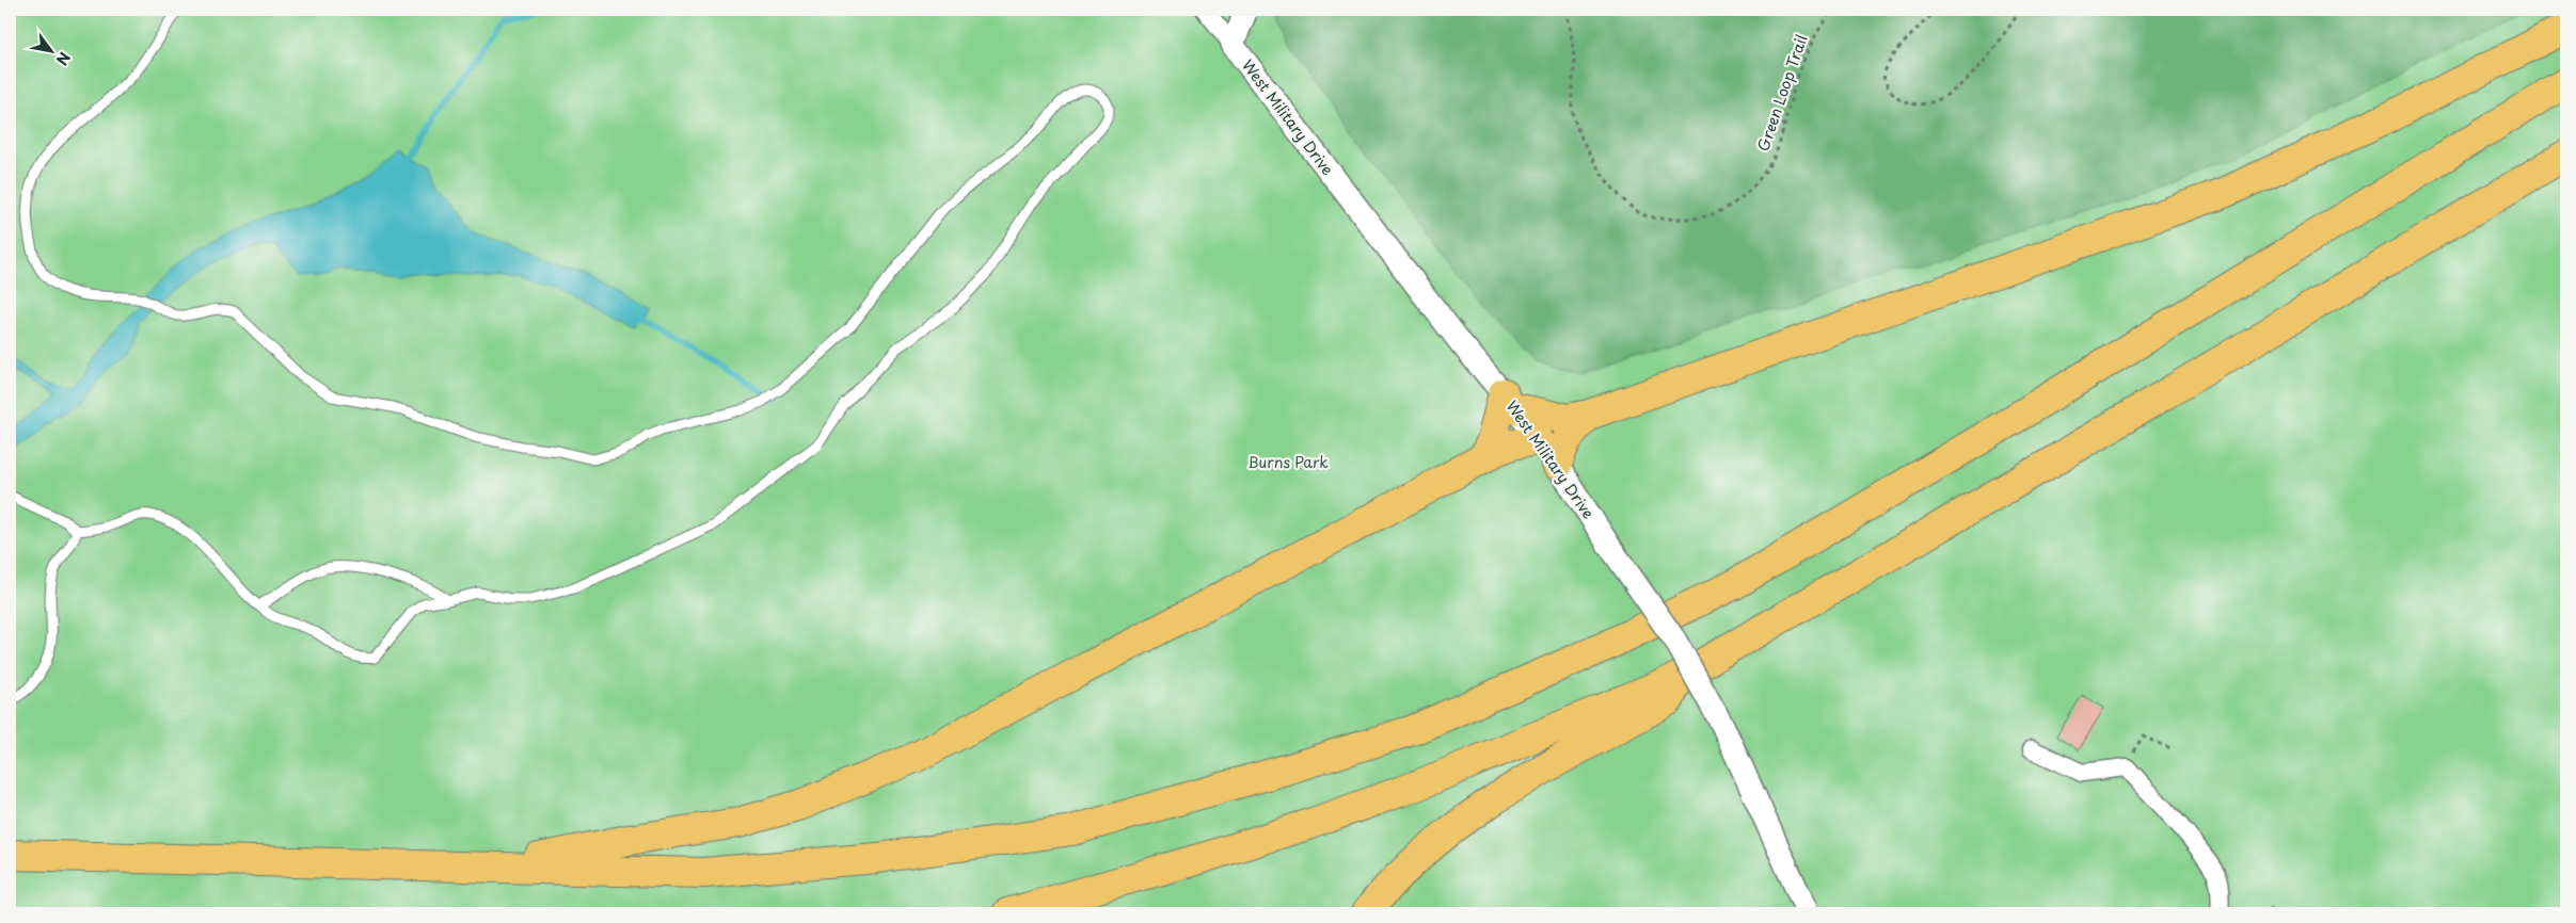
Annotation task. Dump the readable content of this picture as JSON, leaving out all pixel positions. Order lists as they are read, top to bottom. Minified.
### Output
{"streets":{"street":["West Military Drive"],"path":["Green Loop Trail"]},"parks":["Burns Park"],"north":"bottom right"}
